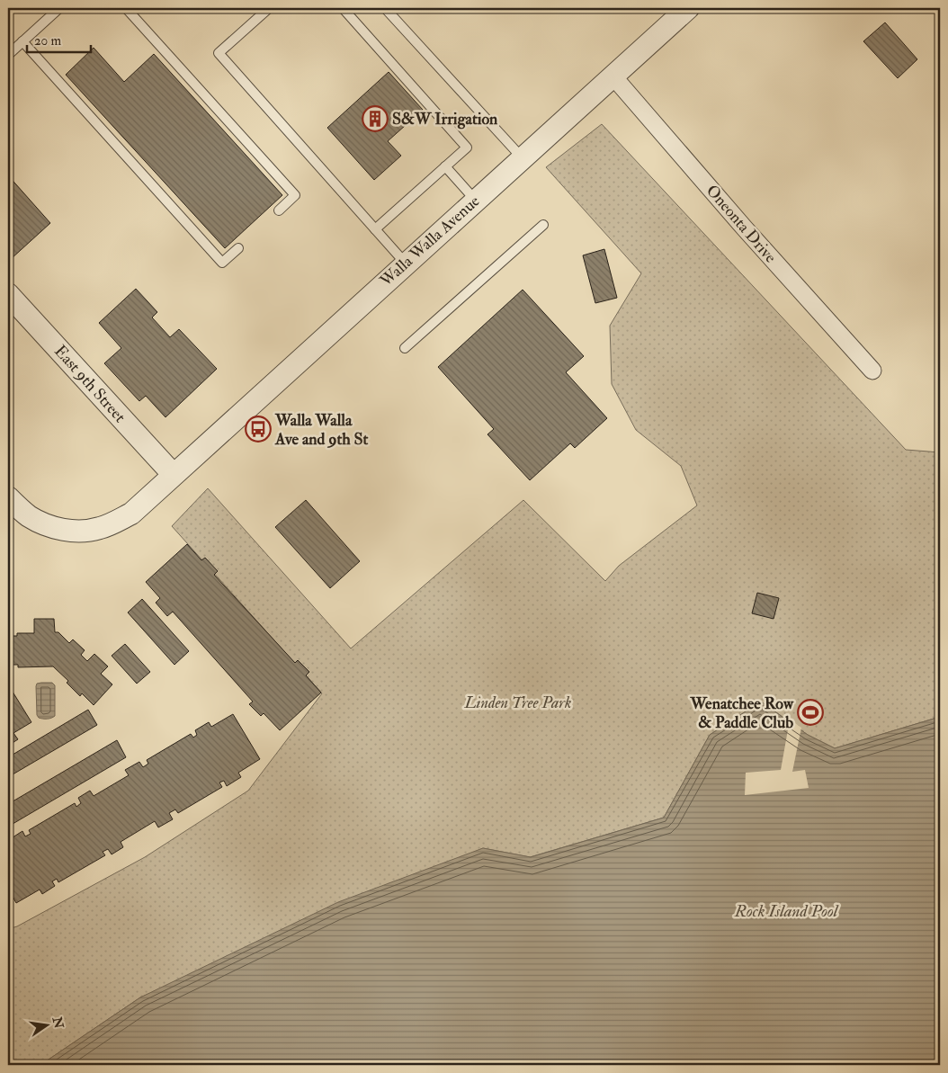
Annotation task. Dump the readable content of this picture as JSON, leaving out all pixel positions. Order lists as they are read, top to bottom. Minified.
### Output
{"streets":{"street":["Oneonta Drive","Walla Walla Avenue","East 9th Street"]},"crossings":[["Oneonta Drive","Walla Walla Avenue"],["Walla Walla Avenue","East 9th Street"]],"water":["Rock Island Pool"],"parks":["Linden Tree Park"],"places":{"building":["S&W Irrigation"],"bus stop":["Walla Walla Ave and 9th St"],"sports":["Wenatchee Row & Paddle Club"]},"scale_bar":"20 m","north":"right"}
